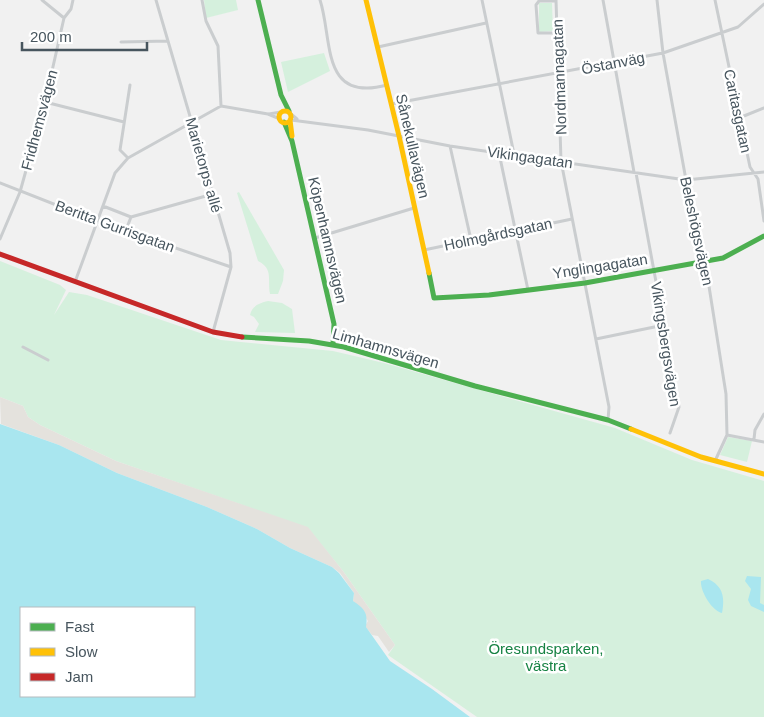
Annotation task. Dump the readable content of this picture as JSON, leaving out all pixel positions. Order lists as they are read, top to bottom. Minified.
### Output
{"streets":{"street":["Östanväg","Nordmannagatan","Caritasgatan","Fridhemsvägen","Sånekullavägen","Vikingagatan","Marietorps allé","Beritta Gurrisgatan","Beleshögsvägen","Holmgårdsgatan","Köpenhamnsvägen","Ynglingagatan","Vikingsbergsvägen","Limhamnsvägen"]},"crossings":[["Östanväg","Nordmannagatan"],["Östanväg","Caritasgatan"],["Östanväg","Sånekullavägen"],["Östanväg","Beleshögsvägen"],["Östanväg","Vikingsbergsvägen"],["Nordmannagatan","Vikingagatan"],["Nordmannagatan","Holmgårdsgatan"],["Nordmannagatan","Ynglingagatan"],["Nordmannagatan","Limhamnsvägen"],["Caritasgatan","Vikingagatan"],["Fridhemsvägen","Beritta Gurrisgatan"],["Sånekullavägen","Vikingagatan"],["Sånekullavägen","Holmgårdsgatan"],["Sånekullavägen","Ynglingagatan"],["Vikingagatan","Beleshögsvägen"],["Vikingagatan","Köpenhamnsvägen"],["Vikingagatan","Vikingsbergsvägen"],["Marietorps allé","Beritta Gurrisgatan"],["Marietorps allé","Limhamnsvägen"],["Beleshögsvägen","Ynglingagatan"],["Beleshögsvägen","Limhamnsvägen"],["Köpenhamnsvägen","Limhamnsvägen"],["Ynglingagatan","Vikingsbergsvägen"]],"parks":["Öresundsparken, västra"],"legend":["Fast","Slow","Jam"],"scale_bar":"200 m"}
